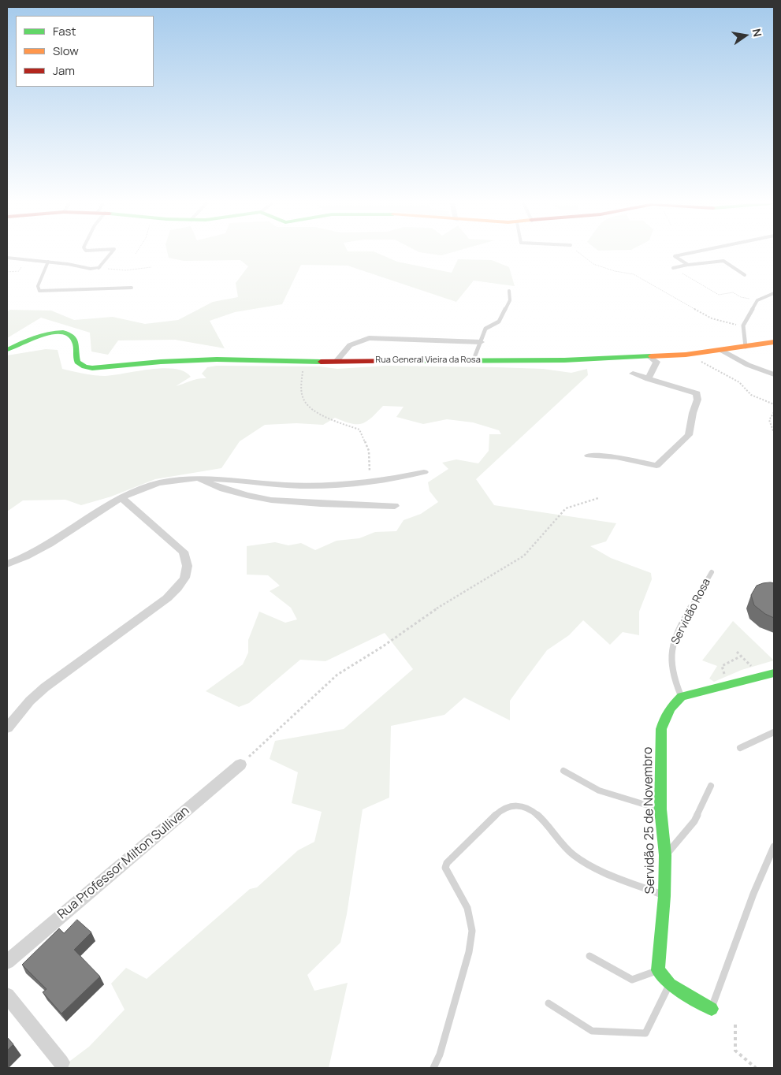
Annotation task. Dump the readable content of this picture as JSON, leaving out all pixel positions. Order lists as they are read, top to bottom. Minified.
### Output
{"streets":{"street":["Rua General Vieira da Rosa","Servidão 25 de Novembro","Rua Professor Milton Sullivan"],"lane":["Servidão Rosa"]},"crossings":[["Servidão Rosa","Servidão 25 de Novembro"]],"legend":["Fast","Slow","Jam"],"north":"right"}
